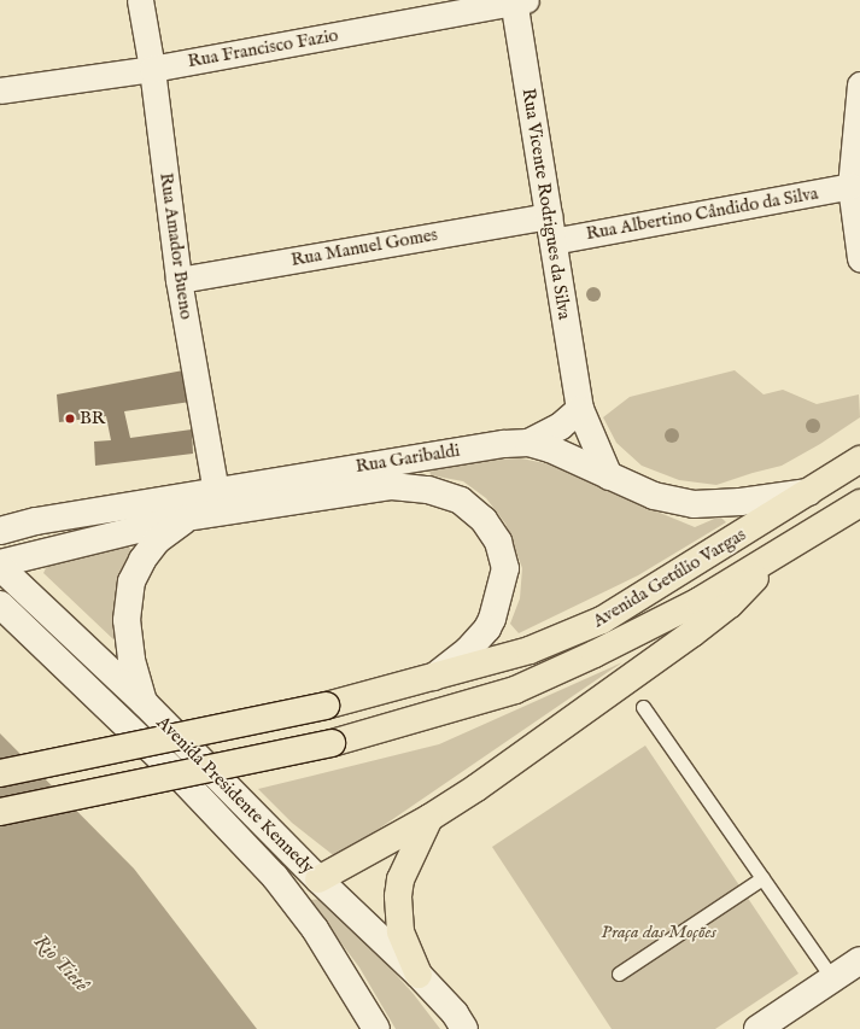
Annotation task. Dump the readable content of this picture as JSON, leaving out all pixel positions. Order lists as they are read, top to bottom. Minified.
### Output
{"streets":{"main road":["Rua Vicente Rodrigues da Silva","Rua Garibaldi","Avenida Getúlio Vargas","Avenida Presidente Kennedy"],"street":["Rua Francisco Fazio","Rua Albertino Cândido da Silva","Rua Amador Bueno","Rua Manuel Gomes"]},"crossings":[["Rua Francisco Fazio","Rua Vicente Rodrigues da Silva"],["Rua Francisco Fazio","Rua Amador Bueno"],["Rua Vicente Rodrigues da Silva","Rua Albertino Cândido da Silva"],["Rua Vicente Rodrigues da Silva","Rua Manuel Gomes"],["Rua Vicente Rodrigues da Silva","Rua Garibaldi"],["Rua Albertino Cândido da Silva","Rua Manuel Gomes"],["Rua Amador Bueno","Rua Manuel Gomes"],["Rua Amador Bueno","Rua Garibaldi"],["Rua Garibaldi","Avenida Getúlio Vargas"]],"water":["Rio Tietê"],"parks":["Praça das Moções"],"places":["BR"]}
